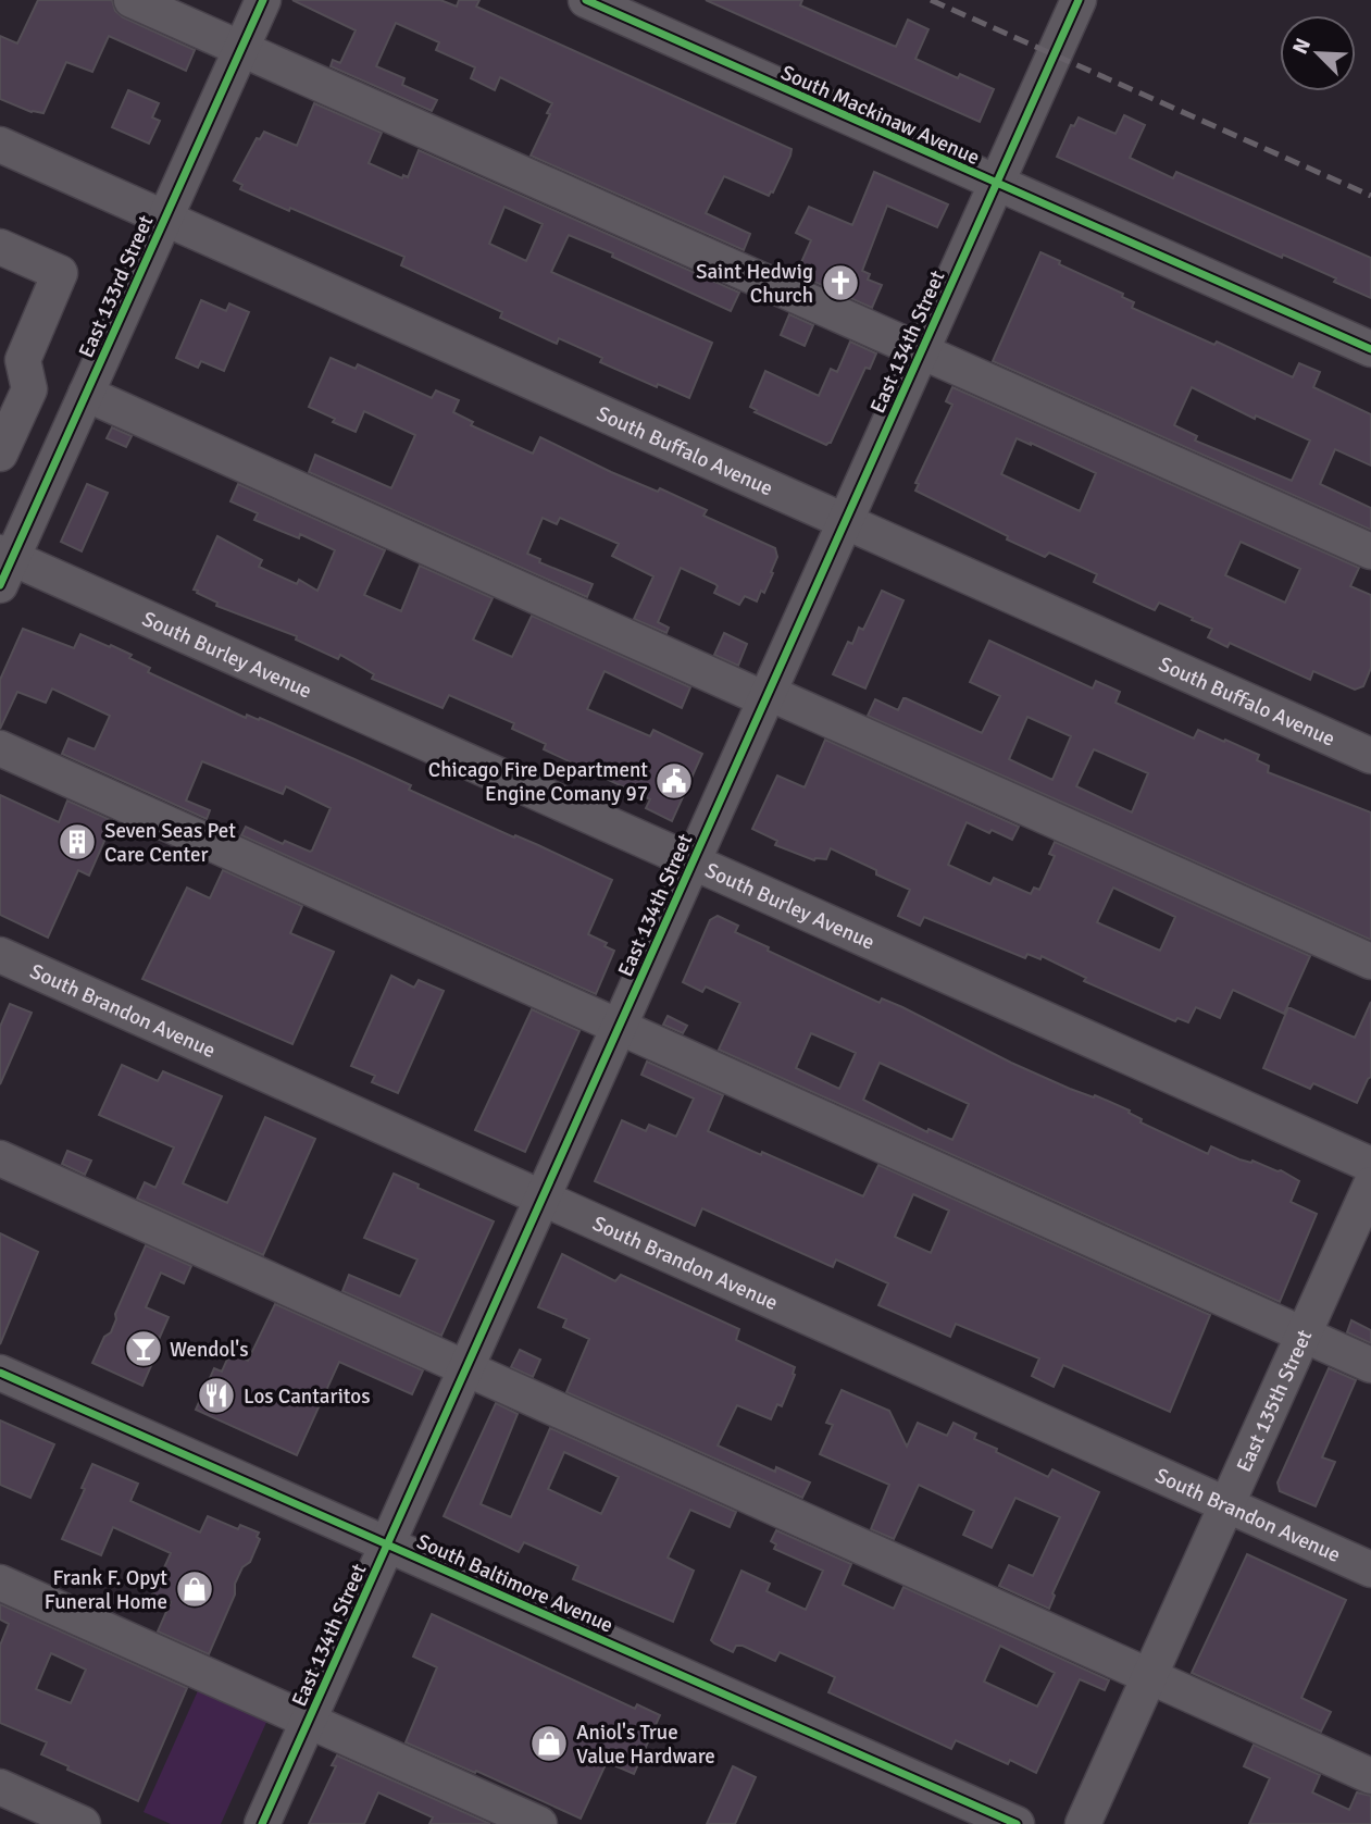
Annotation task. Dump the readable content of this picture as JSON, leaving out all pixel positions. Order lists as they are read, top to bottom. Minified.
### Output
{"streets":{"street":["South Mackinaw Avenue","East 133rd Street","East 134th Street","South Buffalo Avenue","South Burley Avenue","South Brandon Avenue","East 135th Street","South Baltimore Avenue"]},"crossings":[["South Mackinaw Avenue","East 134th Street"],["East 133rd Street","South Buffalo Avenue"],["East 133rd Street","South Burley Avenue"],["East 134th Street","South Buffalo Avenue"],["East 134th Street","South Burley Avenue"],["East 134th Street","South Brandon Avenue"],["East 134th Street","South Baltimore Avenue"],["South Brandon Avenue","East 135th Street"]],"places":{"church":["Saint Hedwig Church"],"public building":["Chicago Fire Department Engine Comany 97"],"building":["Seven Seas Pet Care Center"],"bar":["Wendol's"],"restaurant":["Los Cantaritos"],"shop":["Frank F. Opyt Funeral Home","Aniol's True Value Hardware"]},"north":"top left"}
